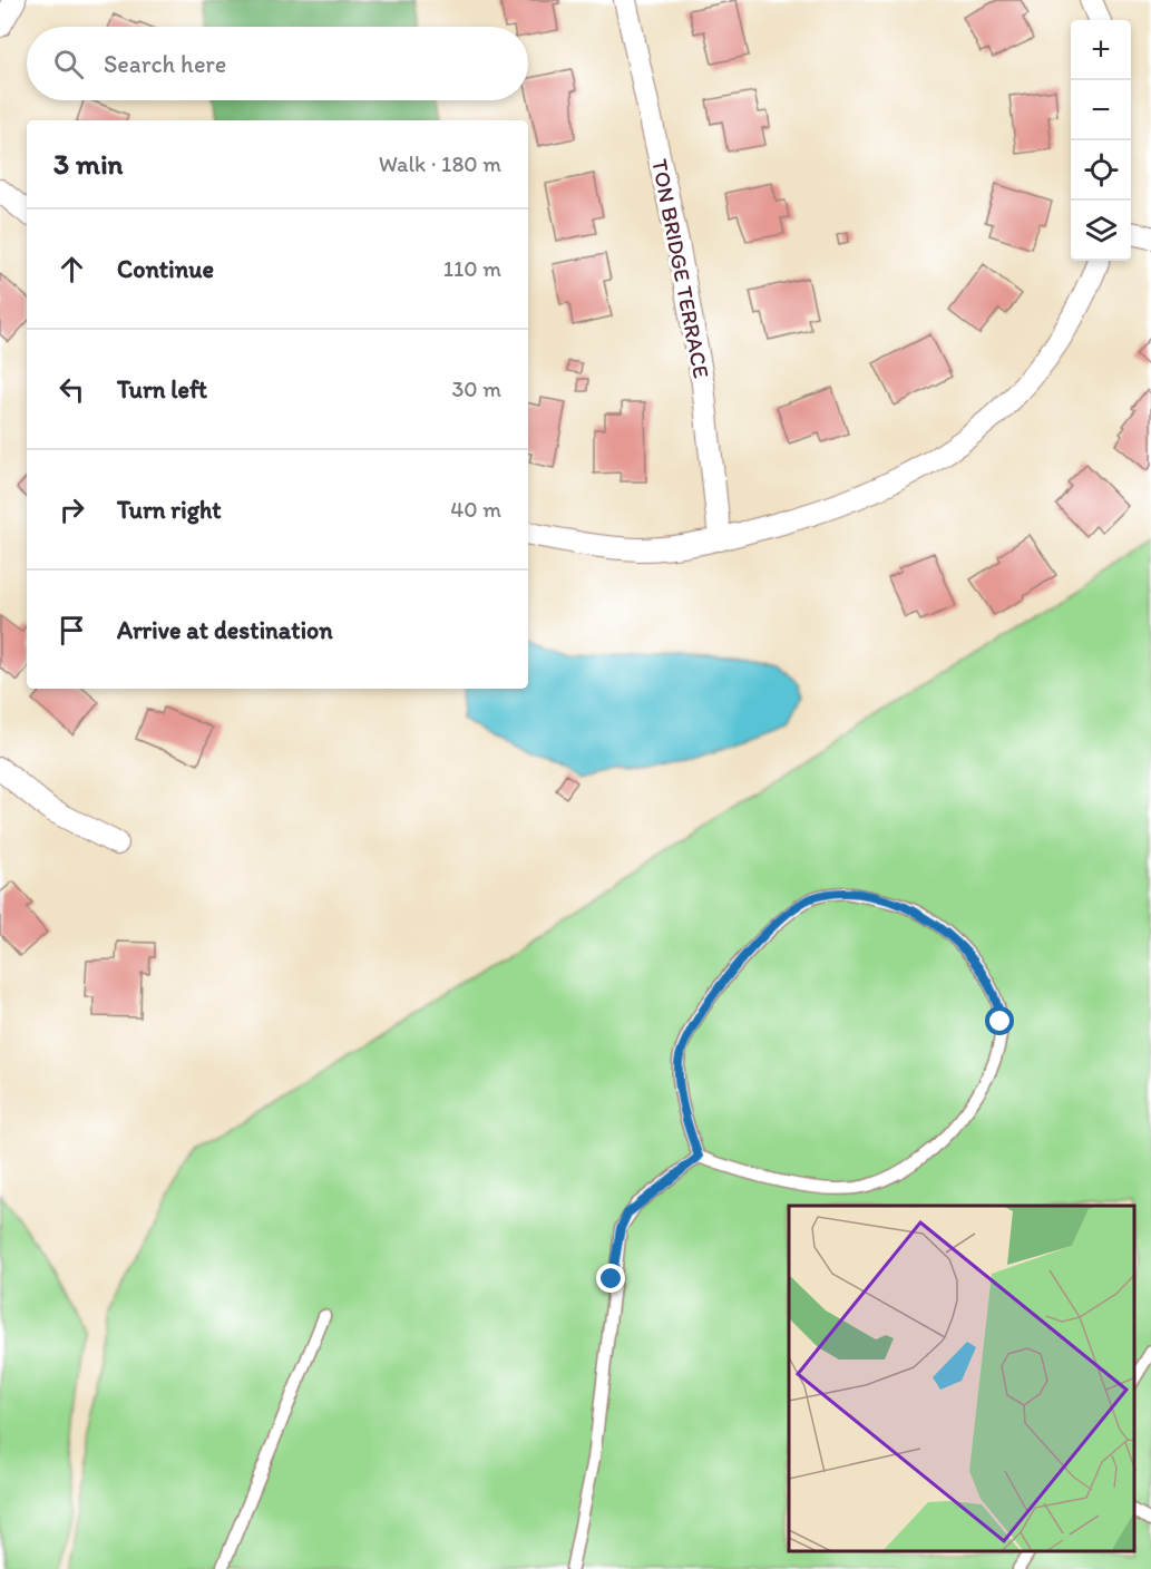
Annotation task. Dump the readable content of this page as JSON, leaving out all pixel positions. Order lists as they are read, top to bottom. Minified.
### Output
{"streets":{"street":["TON BRIDGE TERRACE"]},"page":{"map_buttons":["+","−"],"search":"Search here","heading":["3 min","Walk · 180 m"],"list":[["Continue","110 m"],["Turn left","30 m"],["Turn right","40 m"],"Arrive at destination"]}}
